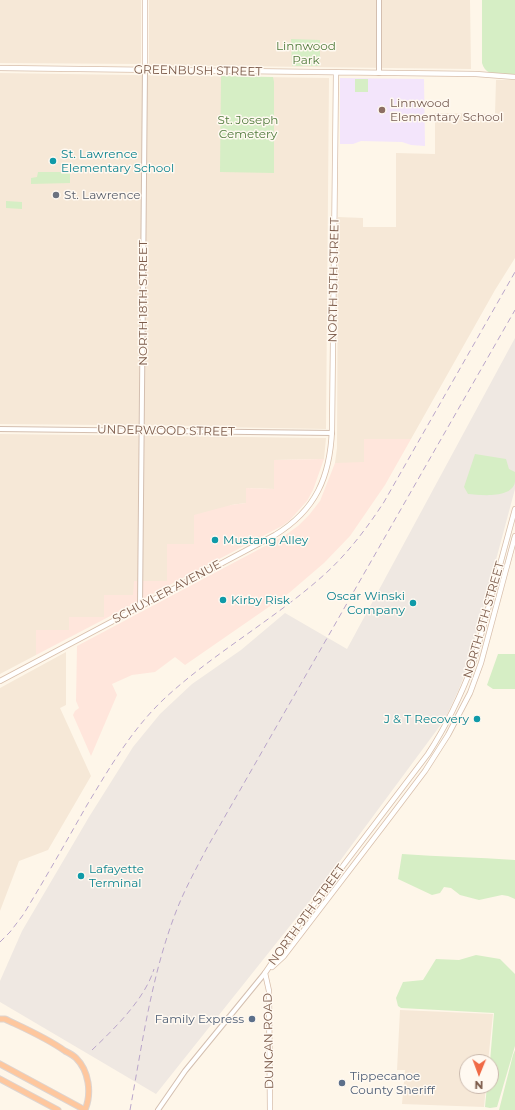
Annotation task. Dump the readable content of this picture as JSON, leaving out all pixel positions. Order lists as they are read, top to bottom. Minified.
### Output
{"streets":{"main road":["GREENBUSH STREET","NORTH 15TH STREET","NORTH 18TH STREET","SCHUYLER AVENUE","NORTH 9TH STREET","DUNCAN ROAD"],"street":["UNDERWOOD STREET"]},"crossings":[["GREENBUSH STREET","NORTH 15TH STREET"],["GREENBUSH STREET","NORTH 18TH STREET"],["NORTH 15TH STREET","UNDERWOOD STREET"],["NORTH 15TH STREET","SCHUYLER AVENUE"],["NORTH 18TH STREET","UNDERWOOD STREET"],["NORTH 18TH STREET","SCHUYLER AVENUE"],["NORTH 9TH STREET","DUNCAN ROAD"]],"parks":["Linnwood Park","St. Joseph Cemetery"],"places":["Linnwood Elementary School","St. Lawrence Elementary School","St. Lawrence","Mustang Alley","Kirby Risk","Oscar Winski Company","J & T Recovery","Lafayette Terminal","Family Express","Tippecanoe County Sheriff"],"north":"bottom"}
